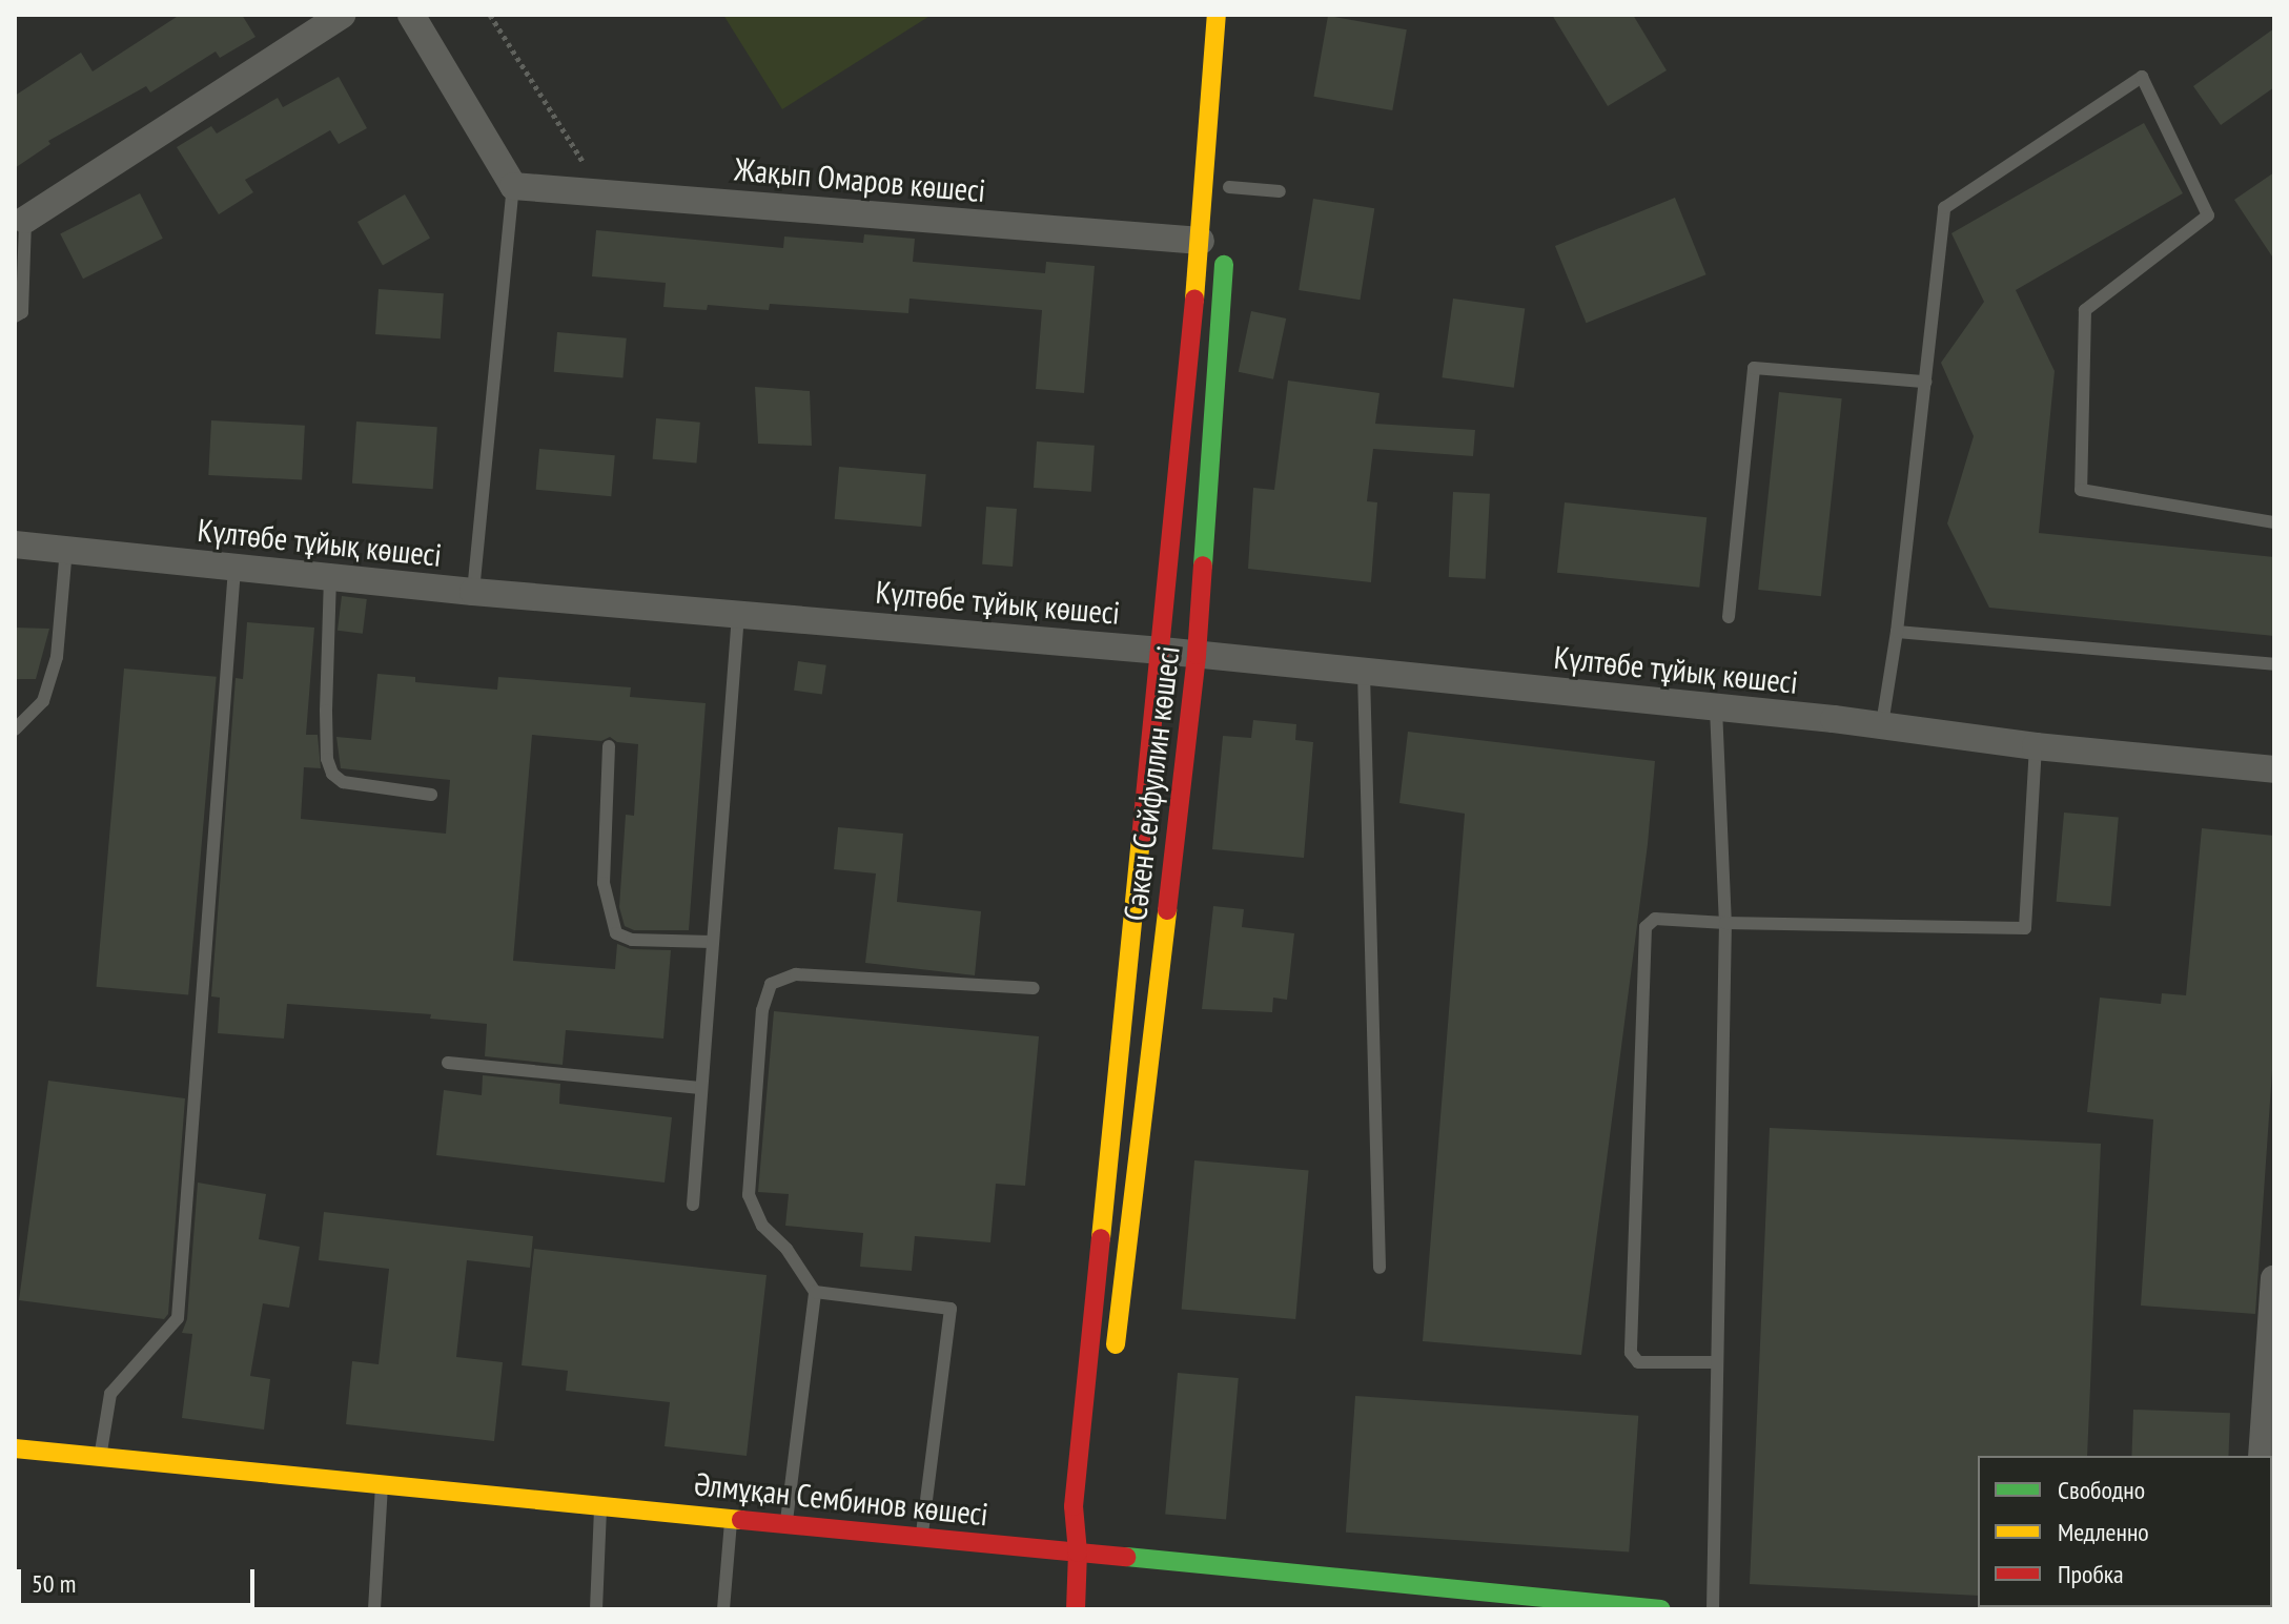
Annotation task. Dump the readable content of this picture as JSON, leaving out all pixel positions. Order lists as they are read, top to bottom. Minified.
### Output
{"streets":{"street":["Жақып Омаров көшесі","Күлтөбе тұйық көшесі","Сәкен Сейфуллин көшесі","Әлмұқан Сембинов көшесі"]},"crossings":[["Жақып Омаров көшесі","Сәкен Сейфуллин көшесі"],["Күлтөбе тұйық көшесі","Сәкен Сейфуллин көшесі"],["Сәкен Сейфуллин көшесі","Әлмұқан Сембинов көшесі"]],"legend":["Свободно","Медленно","Пробка"],"scale_bar":"50 m"}
